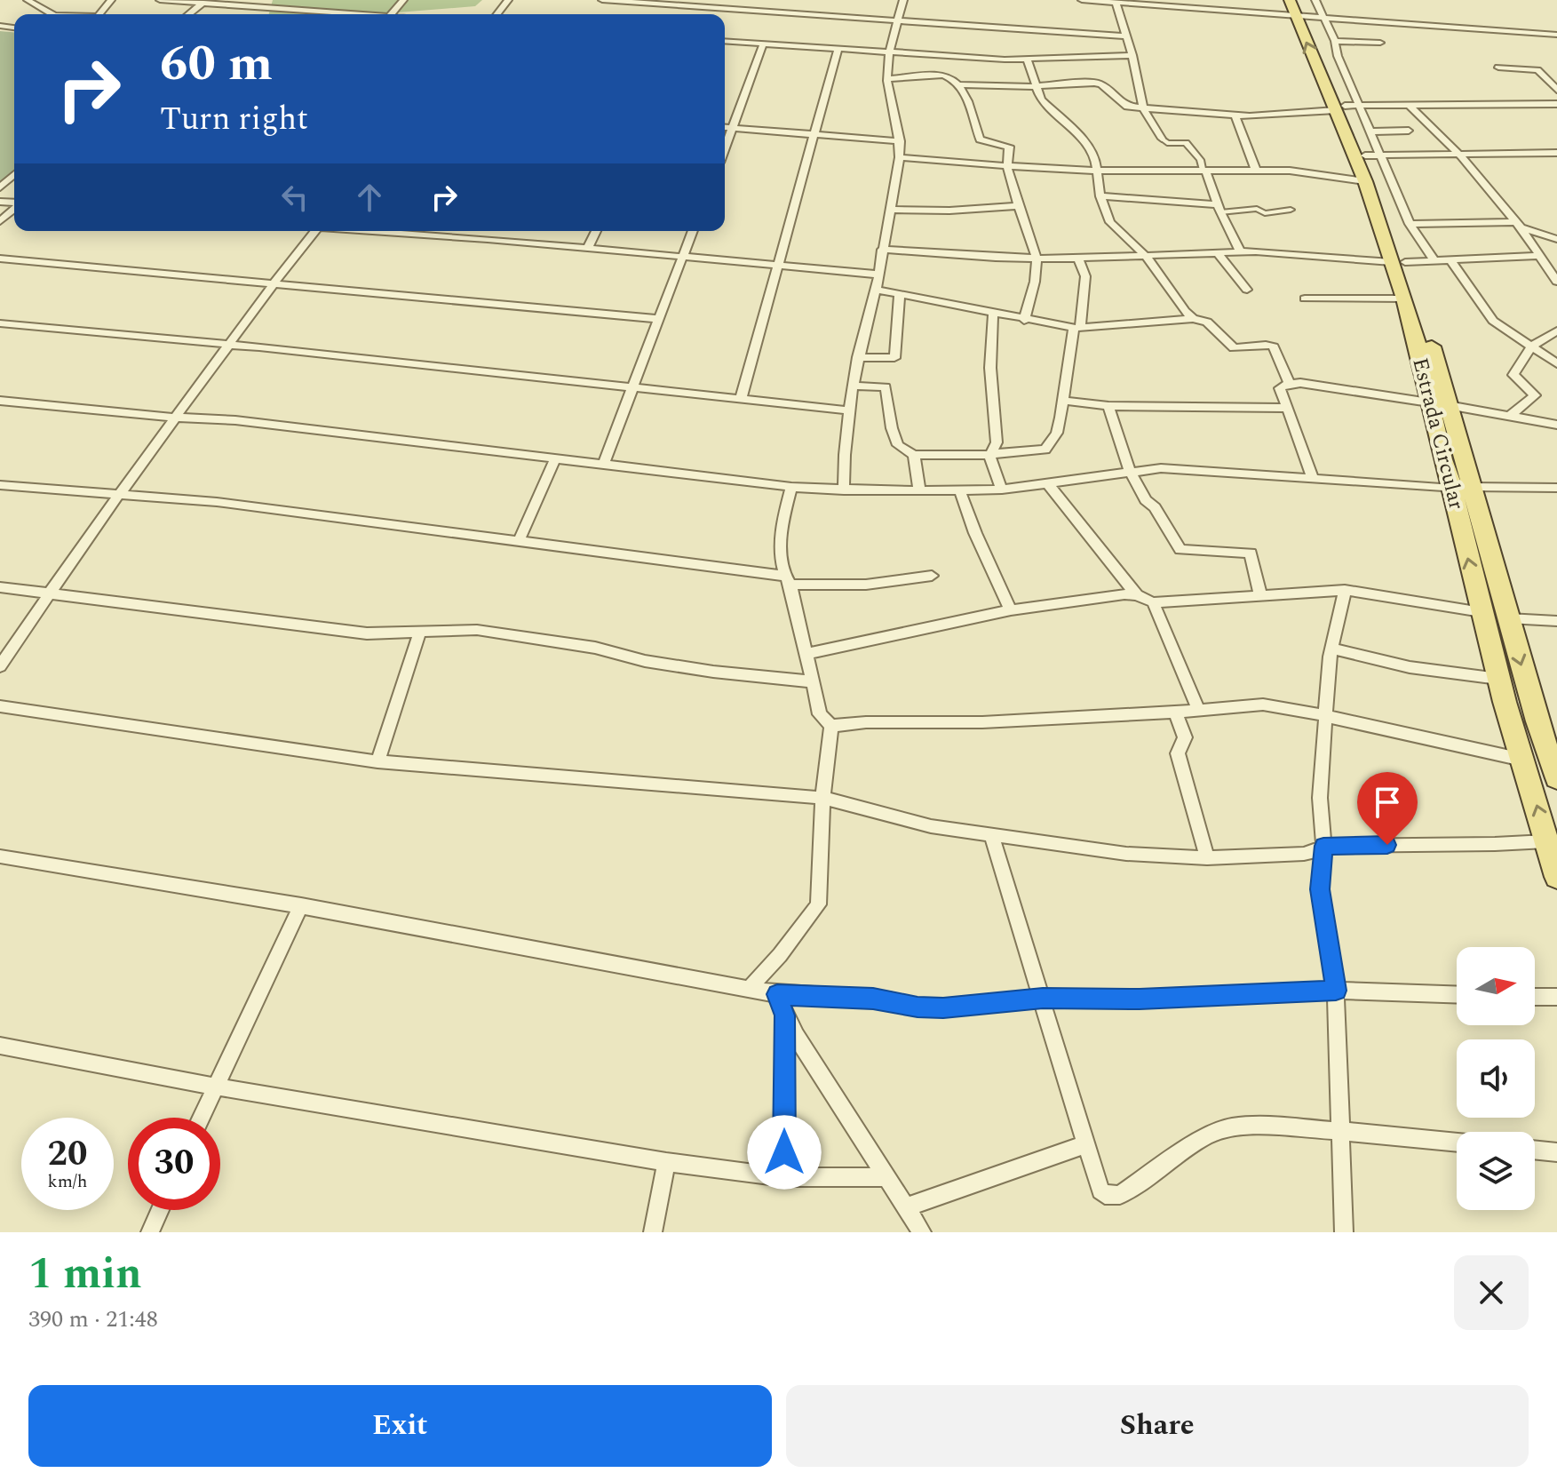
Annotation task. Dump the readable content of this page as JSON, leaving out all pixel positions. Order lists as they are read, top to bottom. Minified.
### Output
{"streets":{"main road":["Estrada Circular"]},"north":"right","page":{"turn":["60 m","Turn right"],"speed":"20 km/h","limit":"30","heading":["1 min","390 m · 21:48"],"buttons":["Exit","Share"]}}
